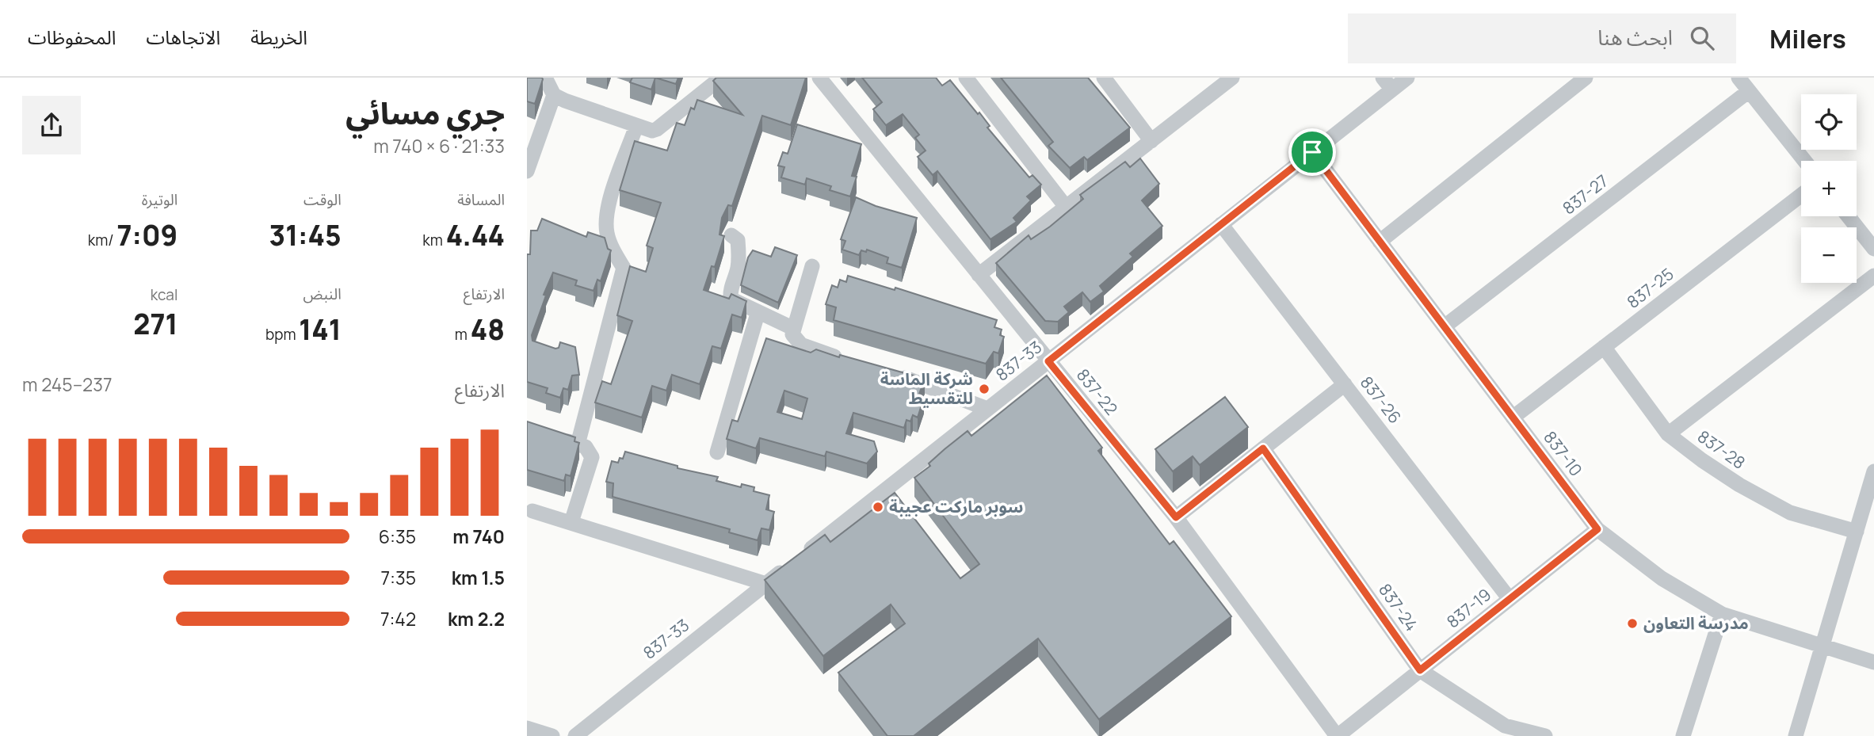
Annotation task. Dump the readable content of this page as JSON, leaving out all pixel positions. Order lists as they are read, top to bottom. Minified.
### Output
{"streets":{"street":["837-27","837-25","837-33","837-22","837-26","837-28","837-10","837-24","837-19"]},"crossings":[["837-27","837-10"],["837-25","837-28"],["837-25","837-10"],["837-33","837-22"],["837-33","837-26"],["837-33","837-10"],["837-22","837-19"],["837-26","837-19"],["837-10","837-19"],["837-24","837-19"]],"places":["شركة الماسة للتقسيط","سوبر ماركت عجيبة","مدرسة التعاون"],"page":{"header":"Milers","search":"ابحث هنا","nav":["الخريطة","الاتجاهات","المحفوظات"],"heading":["جري مسائي","21:33 · 6 × 740 m"],"map_buttons":["+","−"],"stats":[["المسافة","4.44 km"],["الوقت","31:45"],["الوتيرة","7:09 /km"],["الارتفاع","48 m"],["النبض","141 bpm"],["kcal","271"]],"chart":["الارتفاع","237–245 m"],"list":[{"name":"740 m","note":"6:35"},{"name":"1.5 km","note":"7:35"},{"name":"2.2 km","note":"7:42"}]}}
